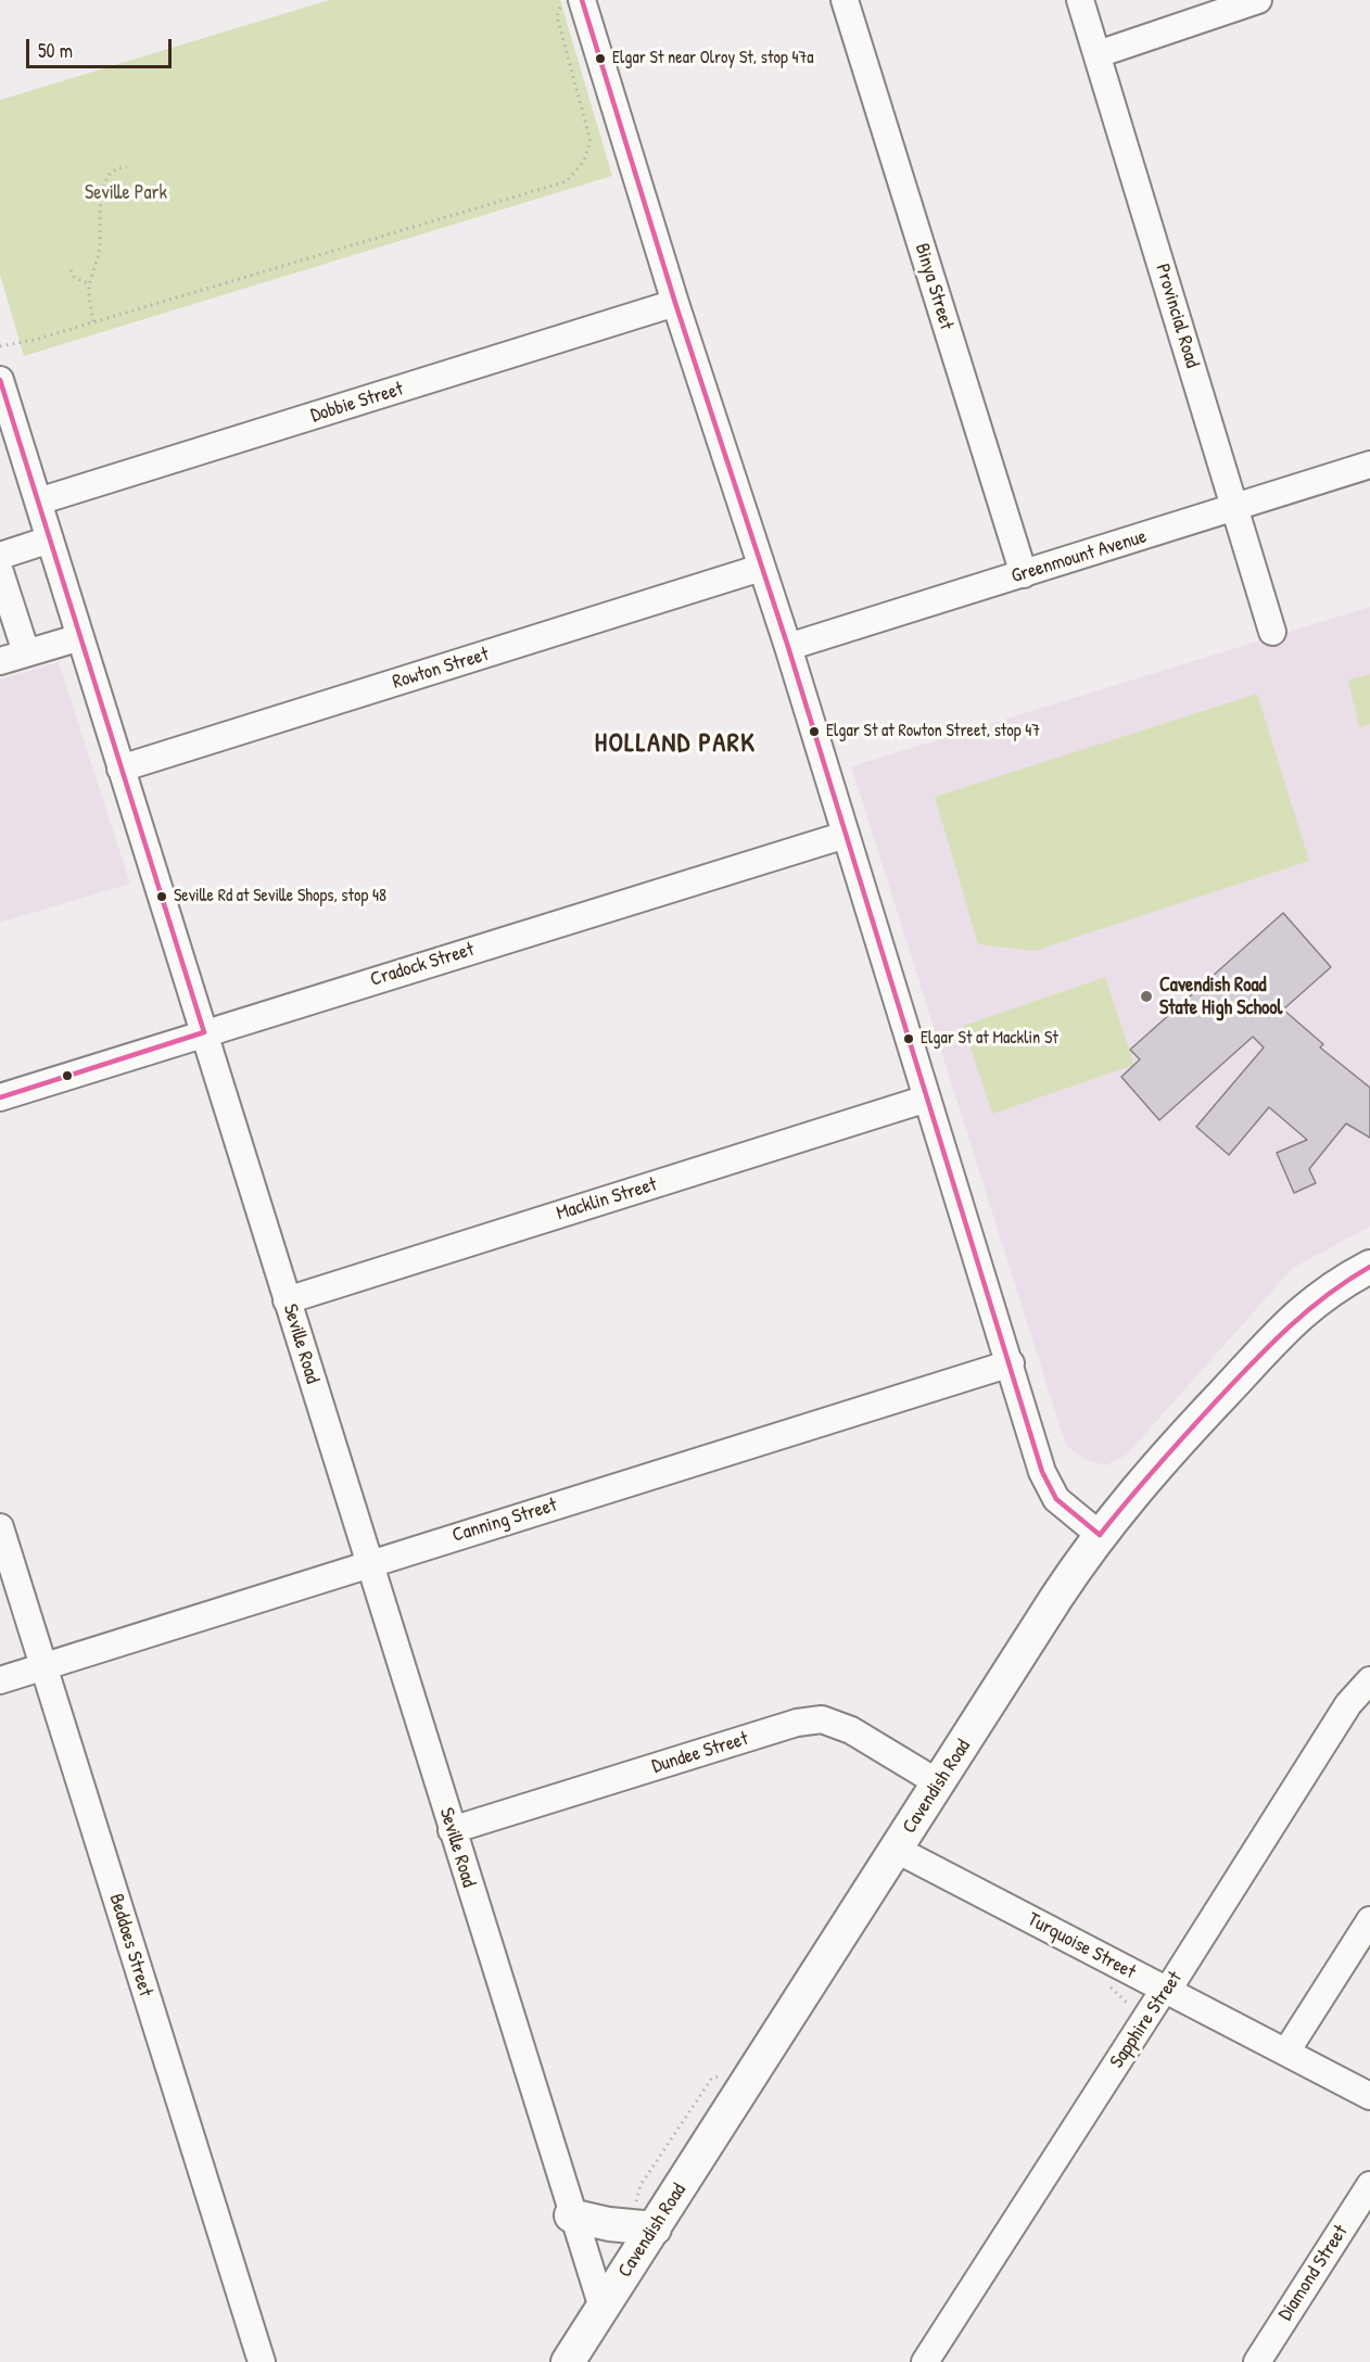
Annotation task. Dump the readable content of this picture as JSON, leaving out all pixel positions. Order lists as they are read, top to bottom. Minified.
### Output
{"streets":{"main road":["Cavendish Road"],"street":["Binya Street","Provincial Road","Dobbie Street","Greenmount Avenue","Rowton Street","Cradock Street","Macklin Street","Seville Road","Canning Street","Dundee Street","Beddoes Street","Turquoise Street","Sapphire Street","Diamond Street"]},"crossings":[["Binya Street","Greenmount Avenue"],["Provincial Road","Greenmount Avenue"],["Dobbie Street","Seville Road"],["Rowton Street","Seville Road"],["Cradock Street","Seville Road"],["Macklin Street","Seville Road"],["Seville Road","Canning Street"],["Seville Road","Dundee Street"],["Seville Road","Cavendish Road"],["Canning Street","Beddoes Street"],["Dundee Street","Cavendish Road"],["Cavendish Road","Turquoise Street"],["Turquoise Street","Sapphire Street"]],"districts":["HOLLAND PARK"],"parks":["Seville Park"],"places":["Elgar St near Olroy St, stop 47a","Elgar St at Rowton Street, stop 47","Seville Rd at Seville Shops, stop 48","Cavendish Road State High School","Elgar St at Macklin St"],"scale_bar":"50 m"}
